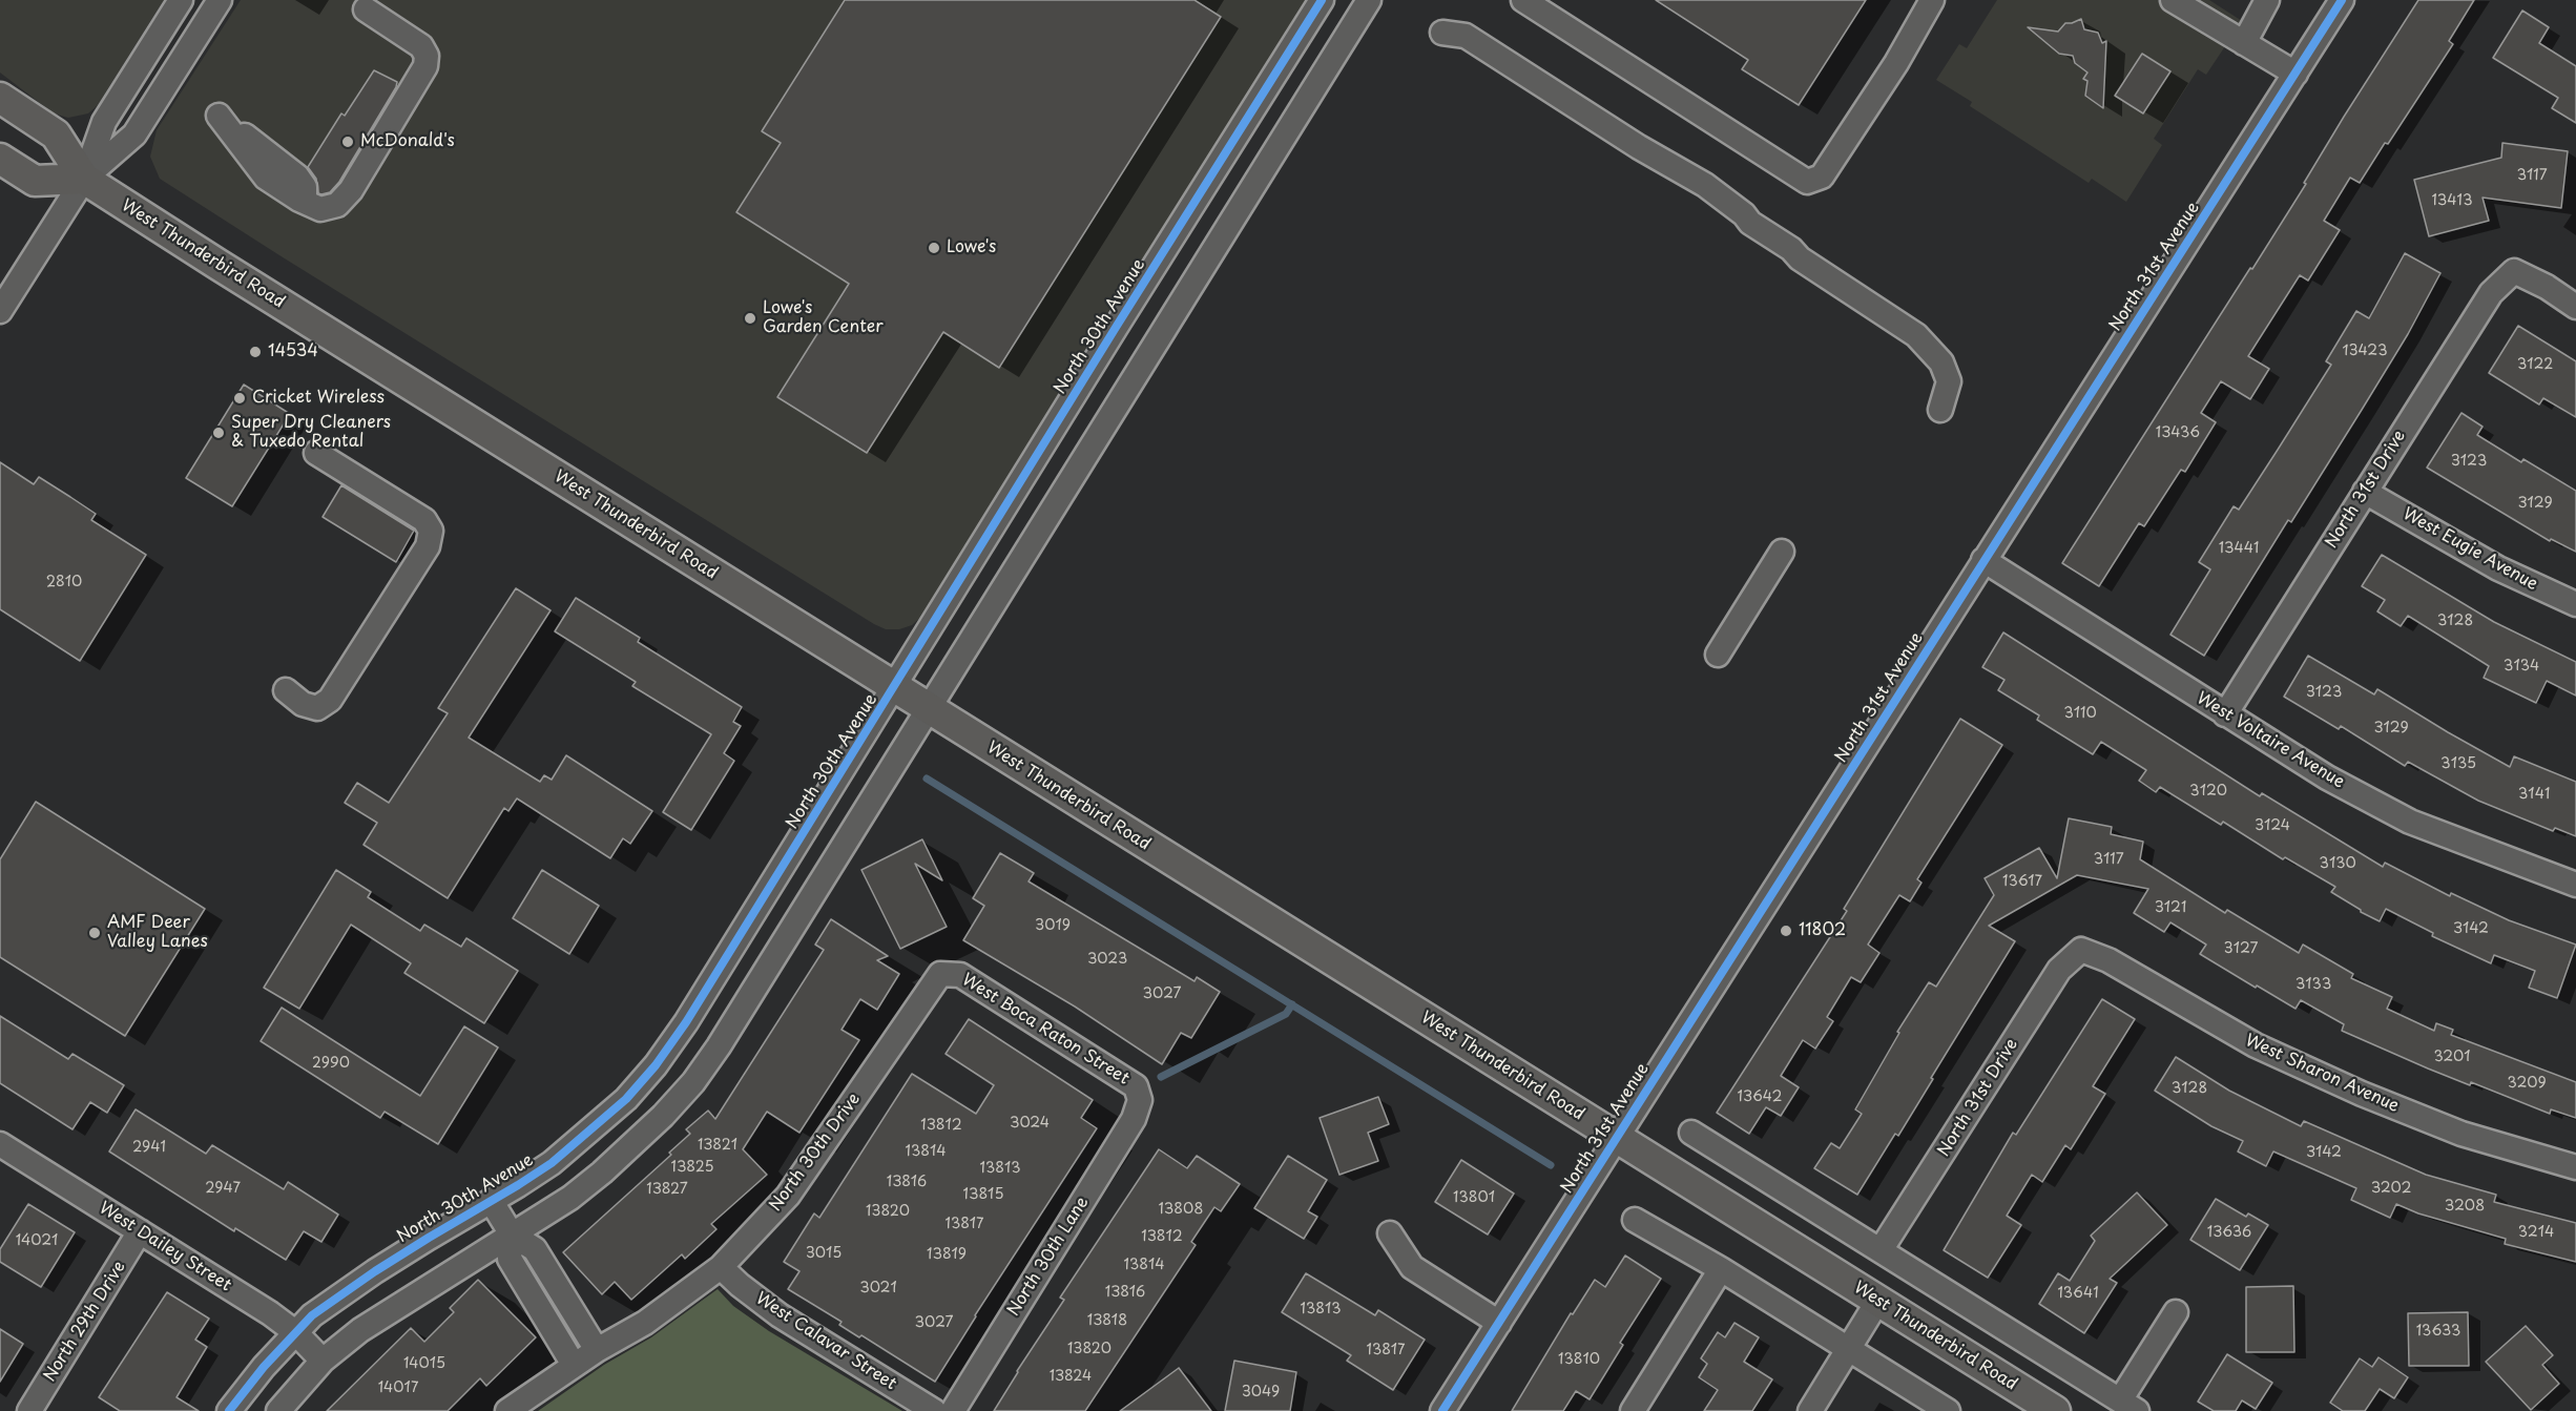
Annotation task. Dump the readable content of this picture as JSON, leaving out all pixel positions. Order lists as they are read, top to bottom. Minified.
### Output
{"streets":{"main road":["West Thunderbird Road"],"street":["North 31st Avenue","North 30th Avenue","North 31st Drive","West Eugie Avenue","West Voltaire Avenue","West Boca Raton Street","West Sharon Avenue","North 30th Drive","West Dailey Street","North 30th Lane","North 29th Drive","West Calavar Street"]},"crossings":[["West Thunderbird Road","North 31st Avenue"],["West Thunderbird Road","North 30th Avenue"],["North 31st Avenue","West Voltaire Avenue"],["North 30th Avenue","West Dailey Street"],["North 31st Drive","West Eugie Avenue"],["North 31st Drive","West Voltaire Avenue"],["North 31st Drive","West Sharon Avenue"],["West Boca Raton Street","North 30th Drive"],["West Boca Raton Street","North 30th Lane"],["North 30th Drive","West Calavar Street"],["West Dailey Street","North 29th Drive"]],"places":["McDonald's","Lowe's","Lowe's Garden Center","14534","Cricket Wireless","Super Dry Cleaners & Tuxedo Rental","11802","AMF Deer Valley Lanes"],"house_numbers":["3117","13413","13423","3122","13436","3123","3129","13441","2810","3128","3134","3123","3110","3129","3135","3120","3141","3124","3117","3130","13617","3121","3019","3142","3127","3023","3133","3027","3201","2990","3209","3128","13642","3024","13812","13821","2941","13814","3142","13825","13813","13816","2947","3202","13827","13815","13801","3208","13808","13820","13817","13636","3214","13812","14021","3015","13819","13814","3021","13816","13641","13813","13818","3027","13633","13820","13817","13810","14015","13824","14017","3049"]}
